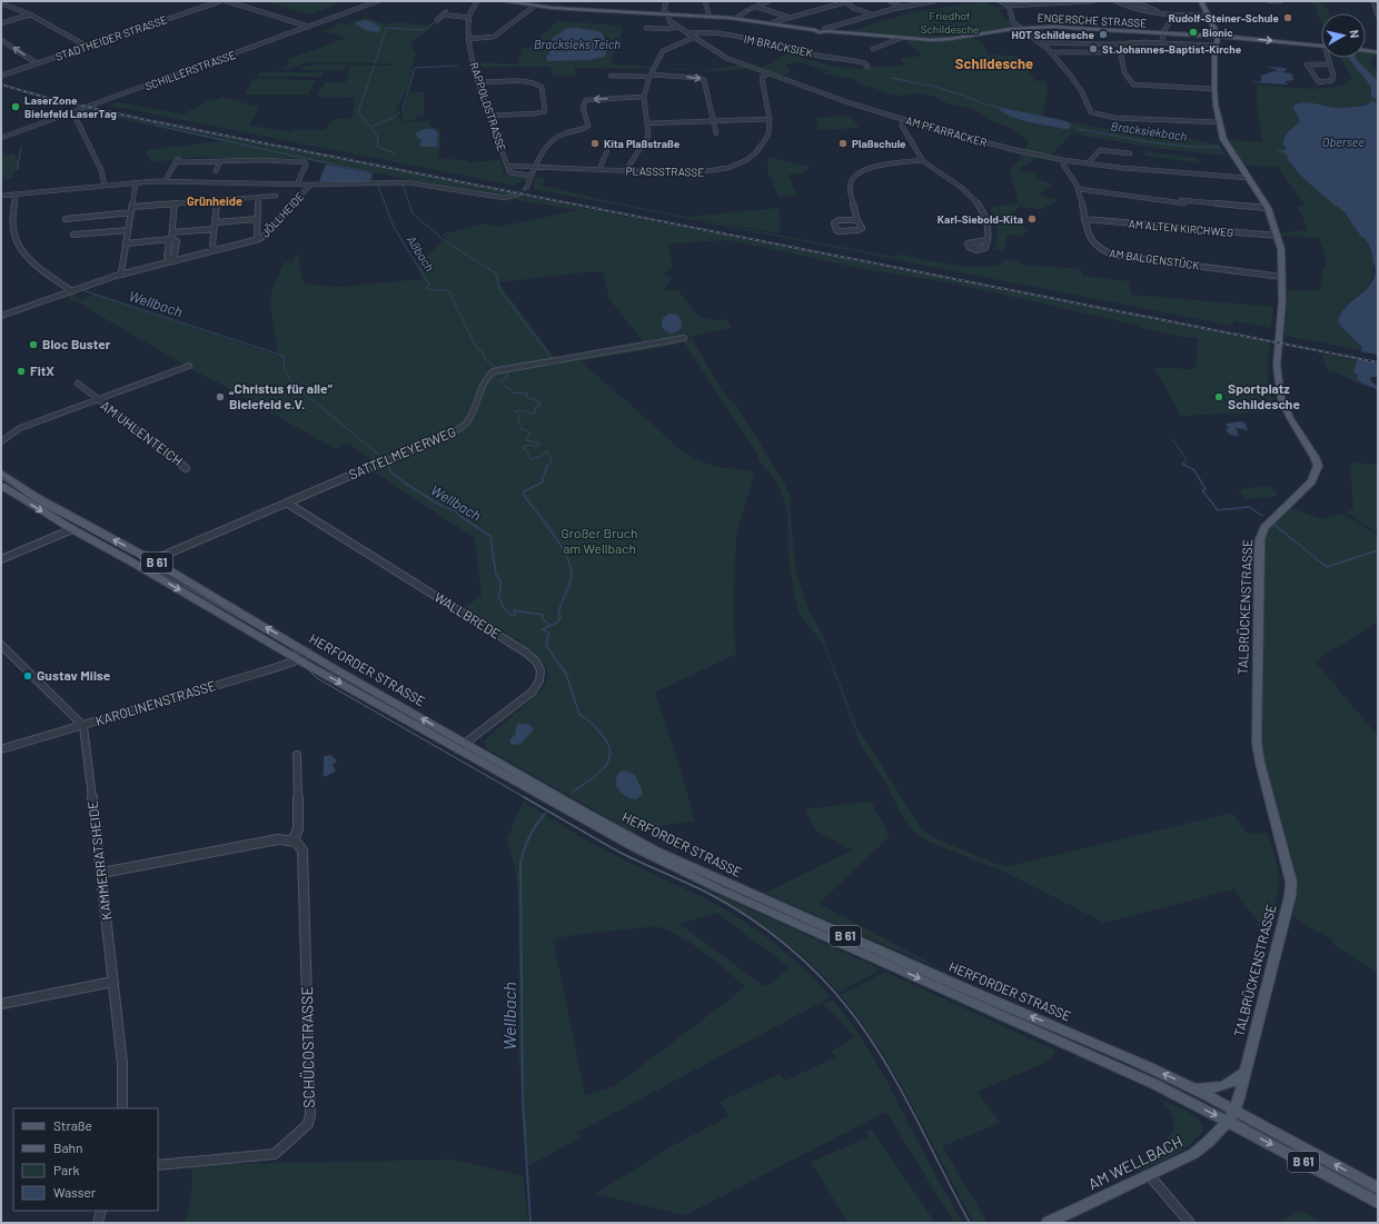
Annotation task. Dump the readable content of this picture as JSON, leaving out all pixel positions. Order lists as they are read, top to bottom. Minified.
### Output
{"streets":{"main road":["ENGERSCHE STRASSE","B 61","TALBRÜCKENSTRASSE","HERFORDER STRASSE","AM WELLBACH"],"street":["STADTHEIDER STRASSE","IM BRACKSIEK","SCHILLERSTRASSE","RAPPOLDSTRASSE","AM PFARRACKER","PLASSSTRASSE","JÖLLHEIDE","AM ALTEN KIRCHWEG","AM BALGENSTÜCK","AM UHLENTEICH","SATTELMEYERWEG","WALLBREDE","KAROLINENSTRASSE","KAMMERRATSHEIDE","SCHÜCOSTRASSE"]},"crossings":[["ENGERSCHE STRASSE","TALBRÜCKENSTRASSE"],["IM BRACKSIEK","AM PFARRACKER"],["RAPPOLDSTRASSE","PLASSSTRASSE"],["AM PFARRACKER","PLASSSTRASSE"],["AM PFARRACKER","AM BALGENSTÜCK"],["AM PFARRACKER","TALBRÜCKENSTRASSE"],["AM ALTEN KIRCHWEG","AM BALGENSTÜCK"],["AM ALTEN KIRCHWEG","TALBRÜCKENSTRASSE"],["AM BALGENSTÜCK","TALBRÜCKENSTRASSE"],["SATTELMEYERWEG","WALLBREDE"],["SATTELMEYERWEG","HERFORDER STRASSE"],["TALBRÜCKENSTRASSE","HERFORDER STRASSE"],["TALBRÜCKENSTRASSE","AM WELLBACH"],["WALLBREDE","HERFORDER STRASSE"],["HERFORDER STRASSE","KAROLINENSTRASSE"],["HERFORDER STRASSE","AM WELLBACH"],["KAROLINENSTRASSE","KAMMERRATSHEIDE"]],"districts":["Schildesche","Grünheide"],"water":["Bracksieks Teich","Bracksiekbach","Obersee","Aßbach","Wellbach"],"parks":["Friedhof Schildesche","Großer Bruch am Wellbach"],"places":["Rudolf-Steiner-Schule","Bionic","HOT Schildesche","St.Johannes-Baptist-Kirche","LaserZone Bielefeld LaserTag","Kita Plaßstraße","Plaßschule","Karl-Siebold-Kita","Bloc Buster","FitX","„Christus für alle“ Bielefeld e.V.","Sportplatz Schildesche","Gustav Milse"],"legend":["Straße","Bahn","Park","Wasser"],"north":"right"}
